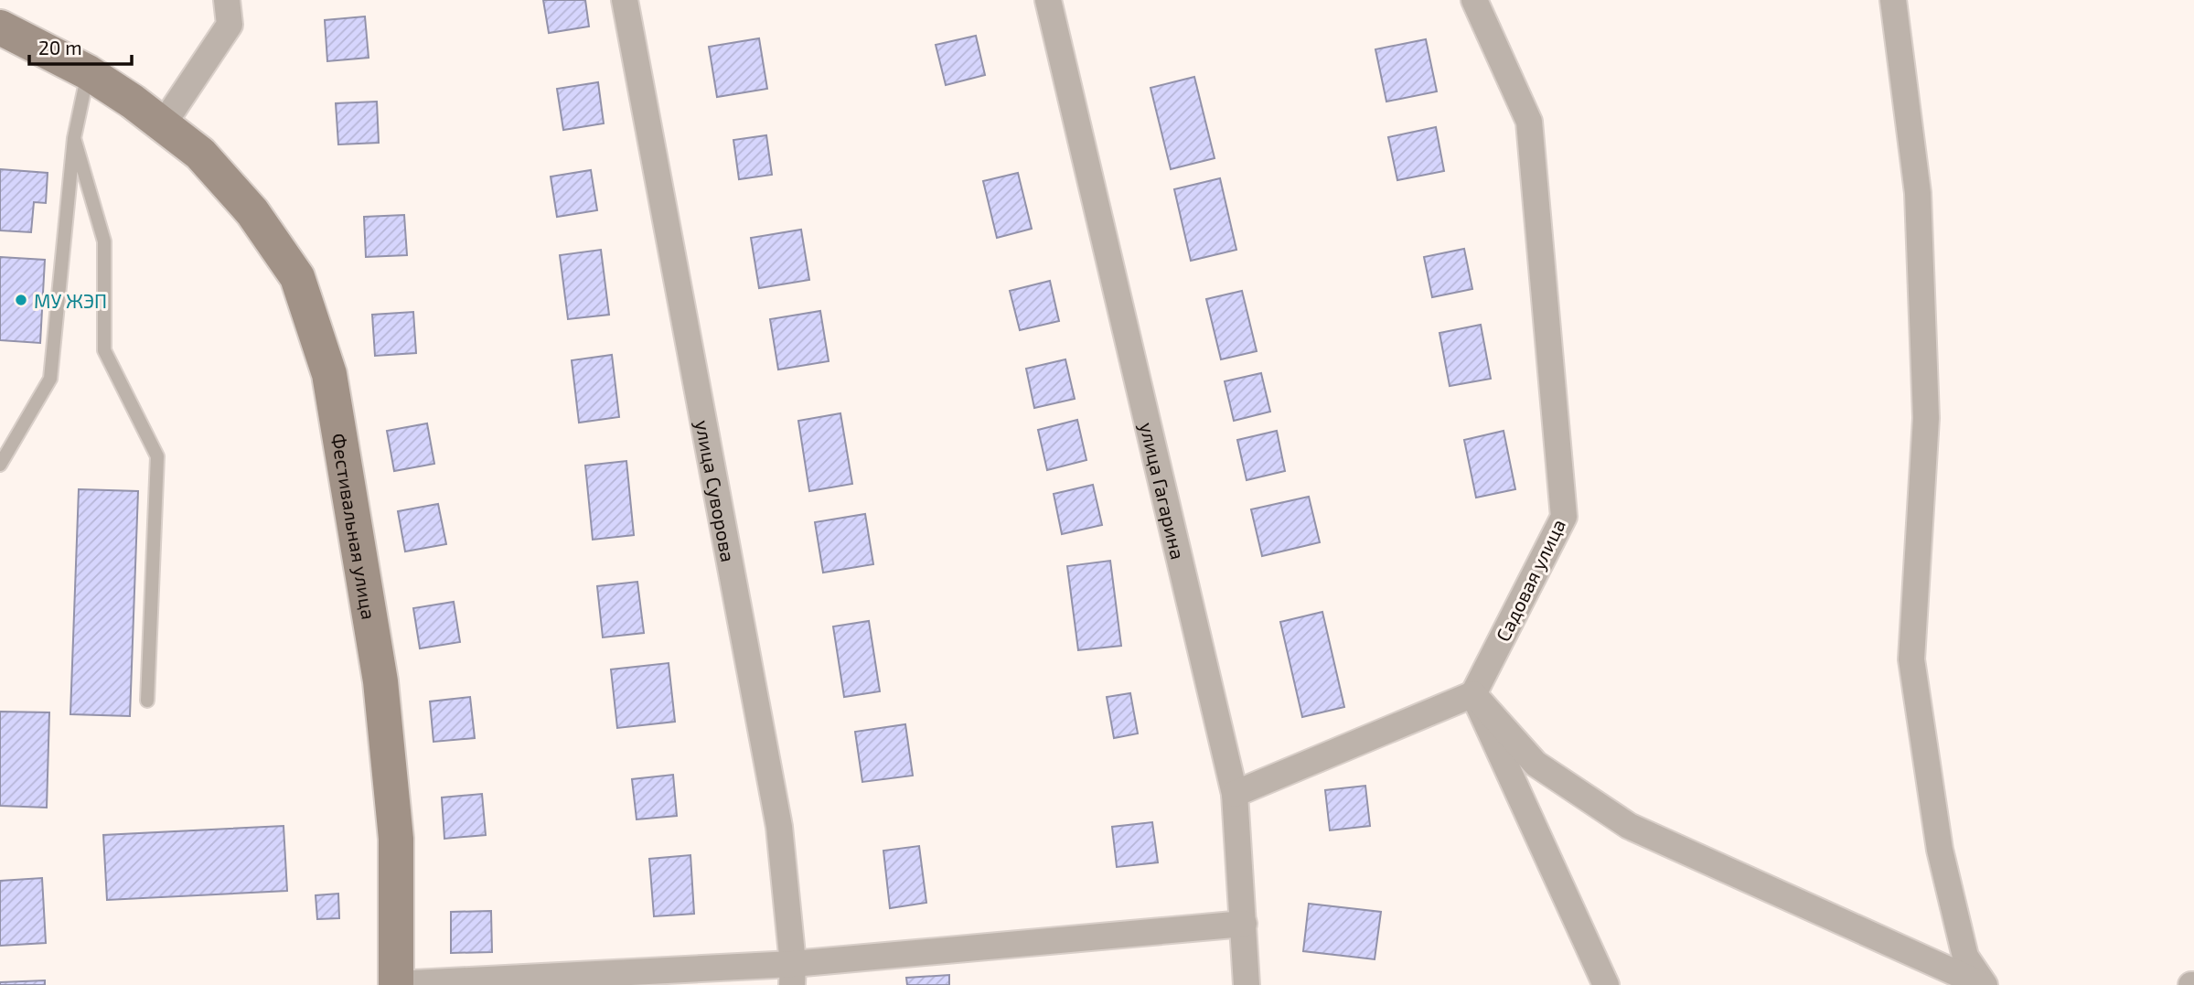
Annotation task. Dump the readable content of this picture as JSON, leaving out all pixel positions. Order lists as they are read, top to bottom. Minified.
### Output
{"streets":{"main road":["Фестивальная улица"],"street":["улица Гагарина","улица Суворова","Садовая улица"]},"places":["МУ ЖЭП"],"scale_bar":"20 m"}
